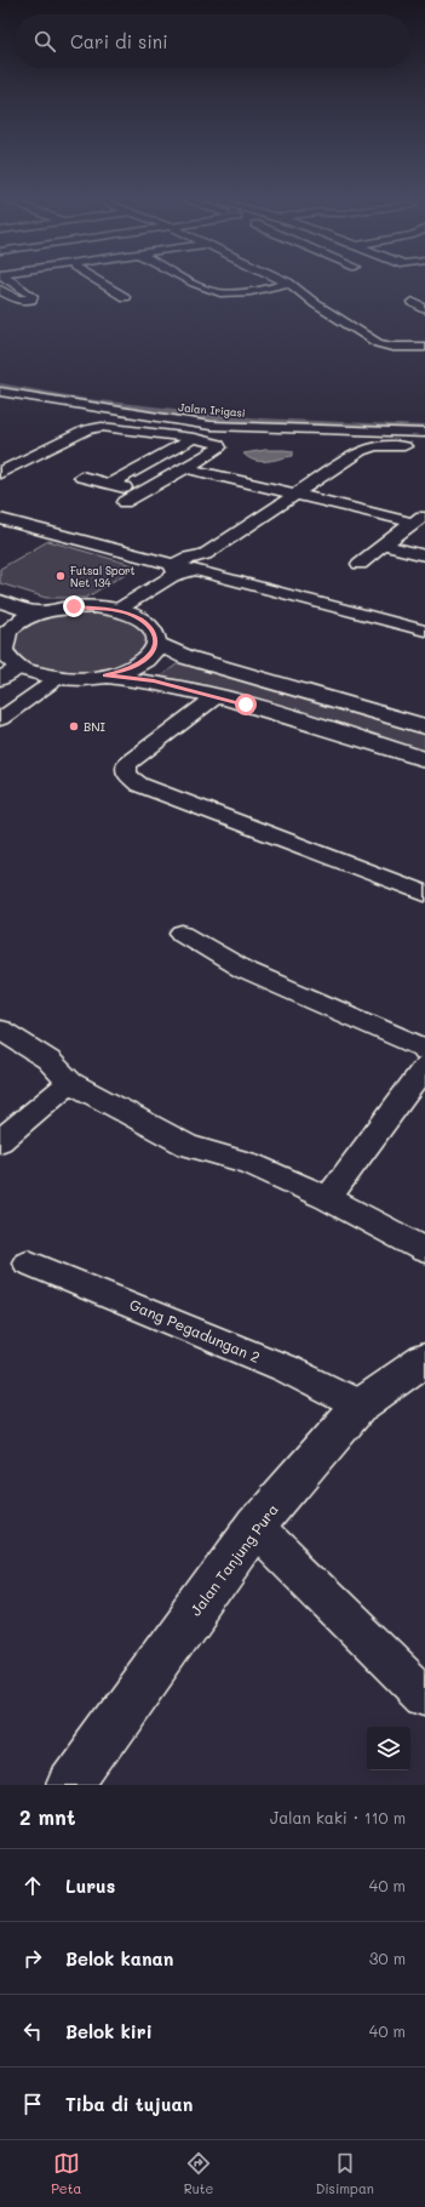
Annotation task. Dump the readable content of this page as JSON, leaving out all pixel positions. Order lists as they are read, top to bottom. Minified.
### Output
{"streets":{"street":["Jalan Irigasi","Gang Pegadungan 2","Jalan Tanjung Pura"]},"crossings":[["Gang Pegadungan 2","Jalan Tanjung Pura"]],"places":["Futsal Sport Net 134","BNI"],"page":{"search":"Cari di sini","heading":["2 mnt","Jalan kaki · 110 m"],"list":[["Lurus","40 m"],["Belok kanan","30 m"],["Belok kiri","40 m"],"Tiba di tujuan"],"nav":["Peta","Rute","Disimpan"]}}
